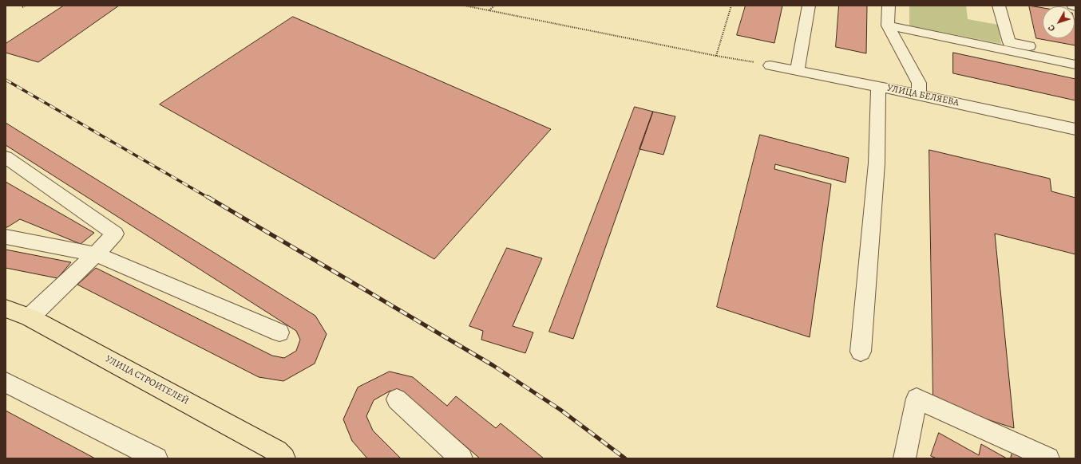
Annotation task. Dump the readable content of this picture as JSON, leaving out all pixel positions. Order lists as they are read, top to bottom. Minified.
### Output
{"streets":{"main road":["УЛИЦА СТРОИТЕЛЕЙ"],"street":["УЛИЦА БЕЛЯЕВА"]},"north":"bottom left"}
